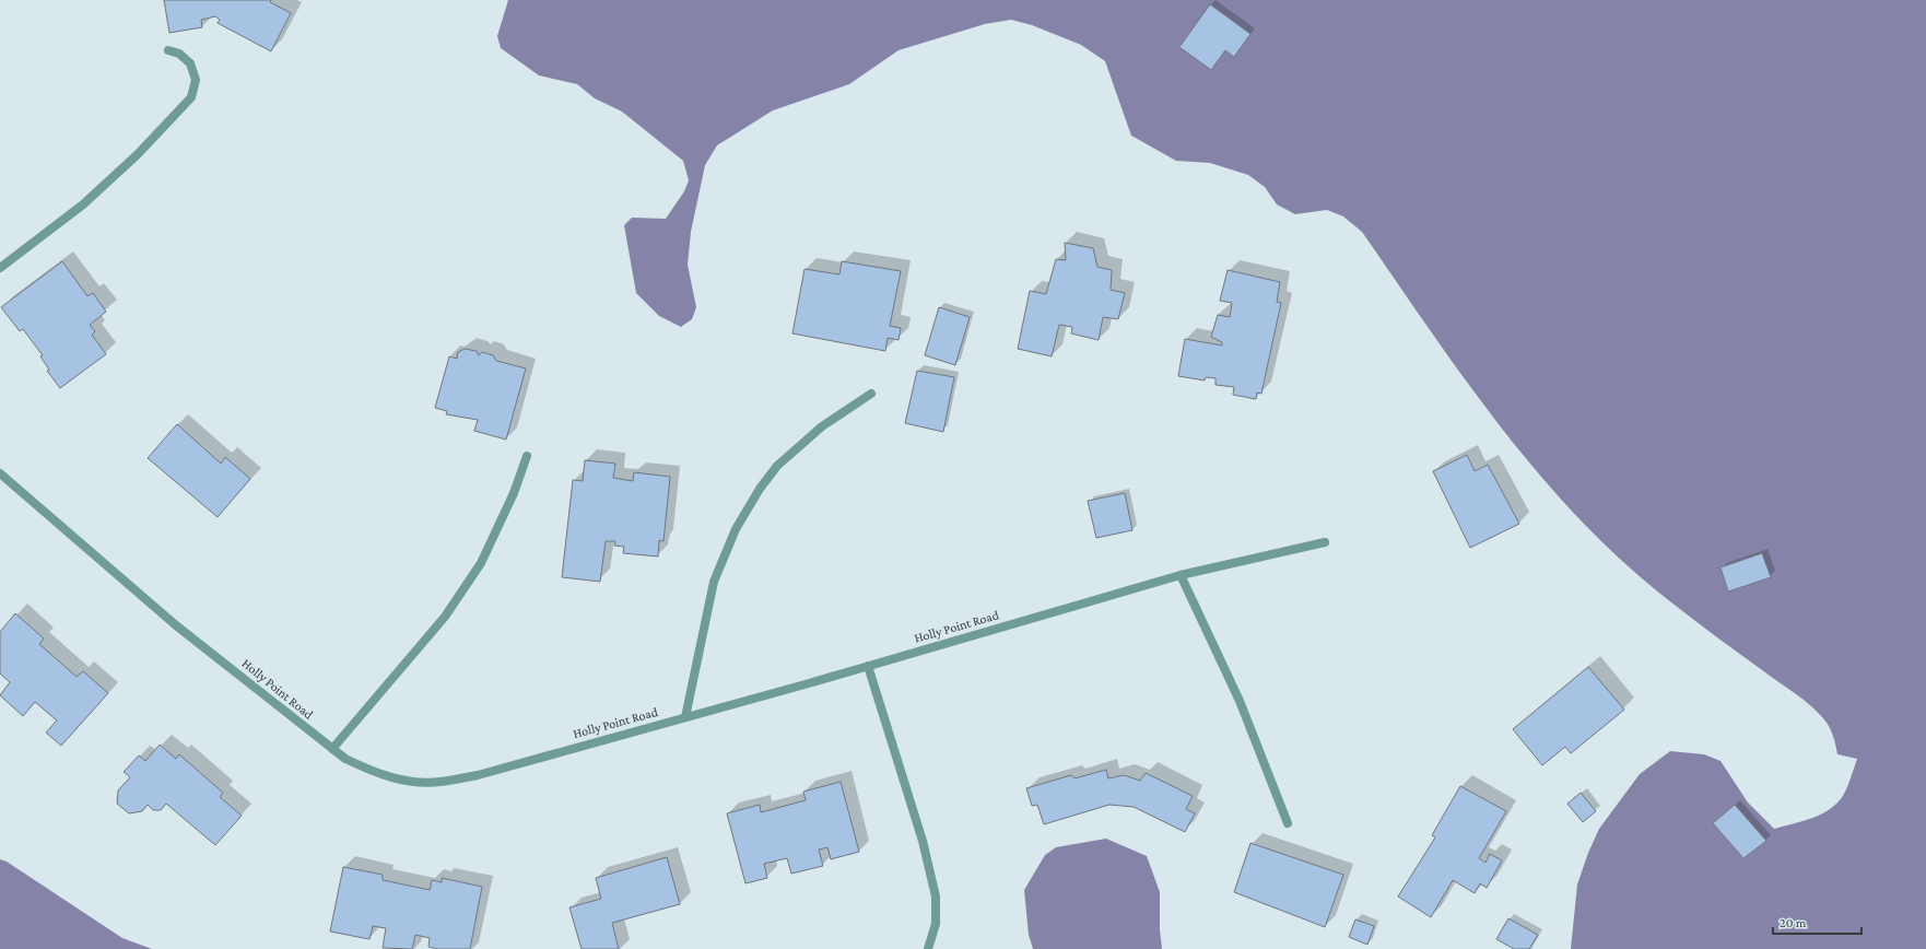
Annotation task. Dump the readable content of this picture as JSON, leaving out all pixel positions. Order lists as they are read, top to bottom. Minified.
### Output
{"streets":{"street":["Holly Point Road"]},"scale_bar":"20 m"}
